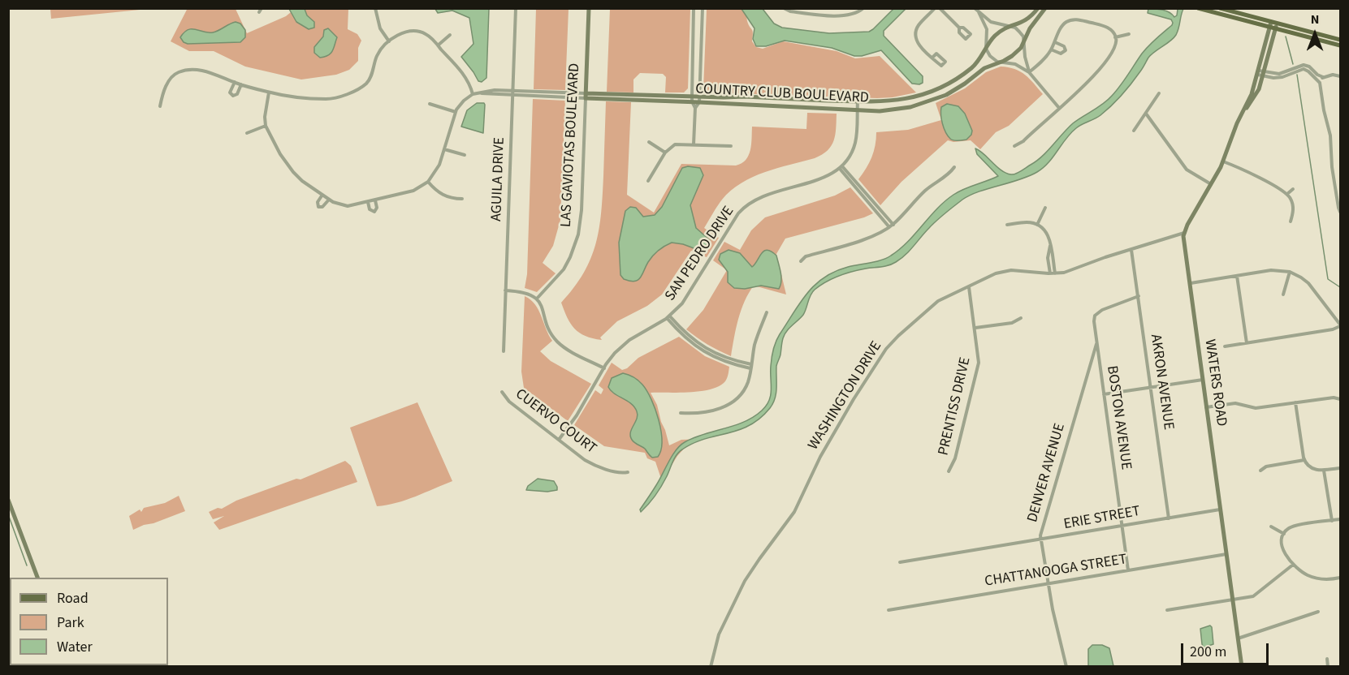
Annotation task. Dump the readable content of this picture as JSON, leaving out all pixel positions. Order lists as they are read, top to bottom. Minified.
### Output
{"streets":{"street":["COUNTRY CLUB BOULEVARD","LAS GAVIOTAS BOULEVARD","AGUILA DRIVE","SAN PEDRO DRIVE","AKRON AVENUE","WATERS ROAD","WASHINGTON DRIVE","PRENTISS DRIVE","BOSTON AVENUE","CUERVO COURT","DENVER AVENUE","ERIE STREET","CHATTANOOGA STREET"]},"crossings":[["COUNTRY CLUB BOULEVARD","LAS GAVIOTAS BOULEVARD"],["COUNTRY CLUB BOULEVARD","AGUILA DRIVE"],["SAN PEDRO DRIVE","CUERVO COURT"],["AKRON AVENUE","WASHINGTON DRIVE"],["AKRON AVENUE","BOSTON AVENUE"],["AKRON AVENUE","ERIE STREET"],["WATERS ROAD","WASHINGTON DRIVE"],["WATERS ROAD","ERIE STREET"],["WATERS ROAD","CHATTANOOGA STREET"],["WASHINGTON DRIVE","PRENTISS DRIVE"],["BOSTON AVENUE","DENVER AVENUE"],["BOSTON AVENUE","ERIE STREET"],["BOSTON AVENUE","CHATTANOOGA STREET"],["DENVER AVENUE","ERIE STREET"],["DENVER AVENUE","CHATTANOOGA STREET"]],"legend":["Road","Park","Water"],"scale_bar":"200 m","north":"top"}
